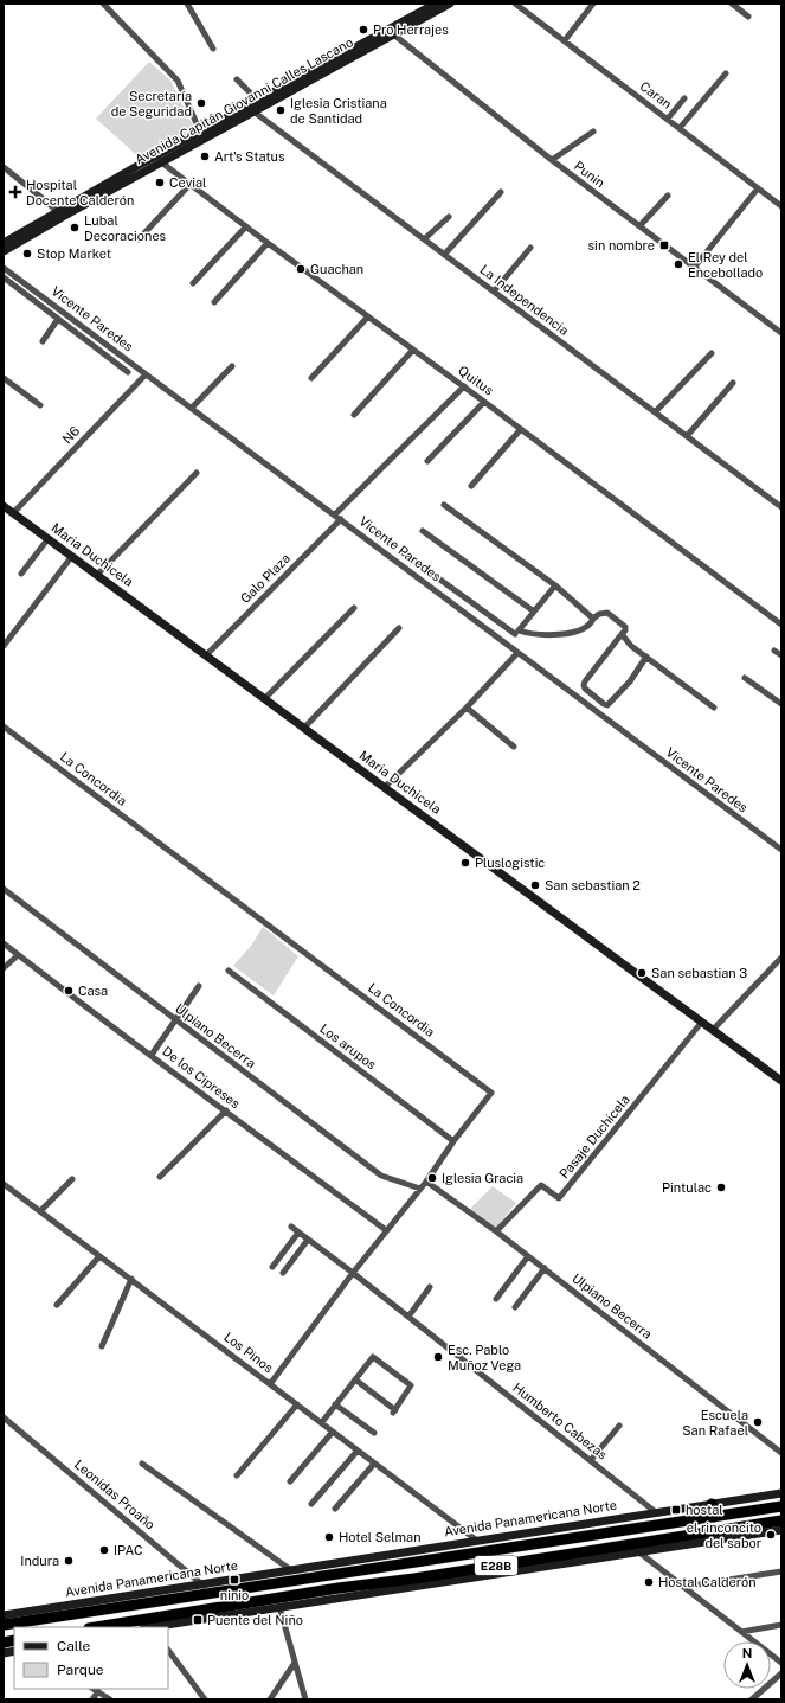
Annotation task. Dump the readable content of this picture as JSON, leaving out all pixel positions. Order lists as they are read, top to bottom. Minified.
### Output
{"streets":{"highway":["Avenida Panamericana Norte","E28B"],"main road":["Avenida Capitán Giovanni Calles Lascano","Maria Duchicela"],"street":["Caran","Punin","La Independencia","Vicente Paredes","Quitus","N6","Galo Plaza","La Concordia","Ulpiano Becerra","Los arupos","De los Cipreses","Pasaje Duchicela","Los Pinos","Humberto Cabezas","Leonidas Proaño"]},"crossings":[["Avenida Capitán Giovanni Calles Lascano","Punin"],["Avenida Capitán Giovanni Calles Lascano","La Independencia"],["Avenida Capitán Giovanni Calles Lascano","Quitus"],["Vicente Paredes","N6"],["Vicente Paredes","Galo Plaza"],["Quitus","Galo Plaza"],["N6","Maria Duchicela"],["Maria Duchicela","Galo Plaza"],["Maria Duchicela","Pasaje Duchicela"],["La Concordia","Ulpiano Becerra"],["La Concordia","Los arupos"],["La Concordia","De los Cipreses"],["La Concordia","Los Pinos"],["La Concordia","Humberto Cabezas"],["Ulpiano Becerra","Pasaje Duchicela"],["Los Pinos","Avenida Panamericana Norte"],["Humberto Cabezas","Avenida Panamericana Norte"],["Leonidas Proaño","Avenida Panamericana Norte"]],"places":{"other":["Pro Herrajes","Secretaría de Seguridad","Iglesia Cristiana de Santidad","Art's Status","Cevial","Lubal Decoraciones","Stop Market","El Rey del Encebollado","Guachan","Pluslogistic","San sebastian 2","San sebastian 3","Casa","Iglesia Gracia","Pintulac","Esc. Pablo Muñoz Vega","Escuela San Rafael","el rinconcito del sabor","Hotel Selman","IPAC","Indura","Hostal Calderón"],"health":["Hospital Docente Calderón"],"transit":["sin nombre","hostal","ninio","Puente del Niño"]},"legend":["Calle","Parque"],"north":"top"}
